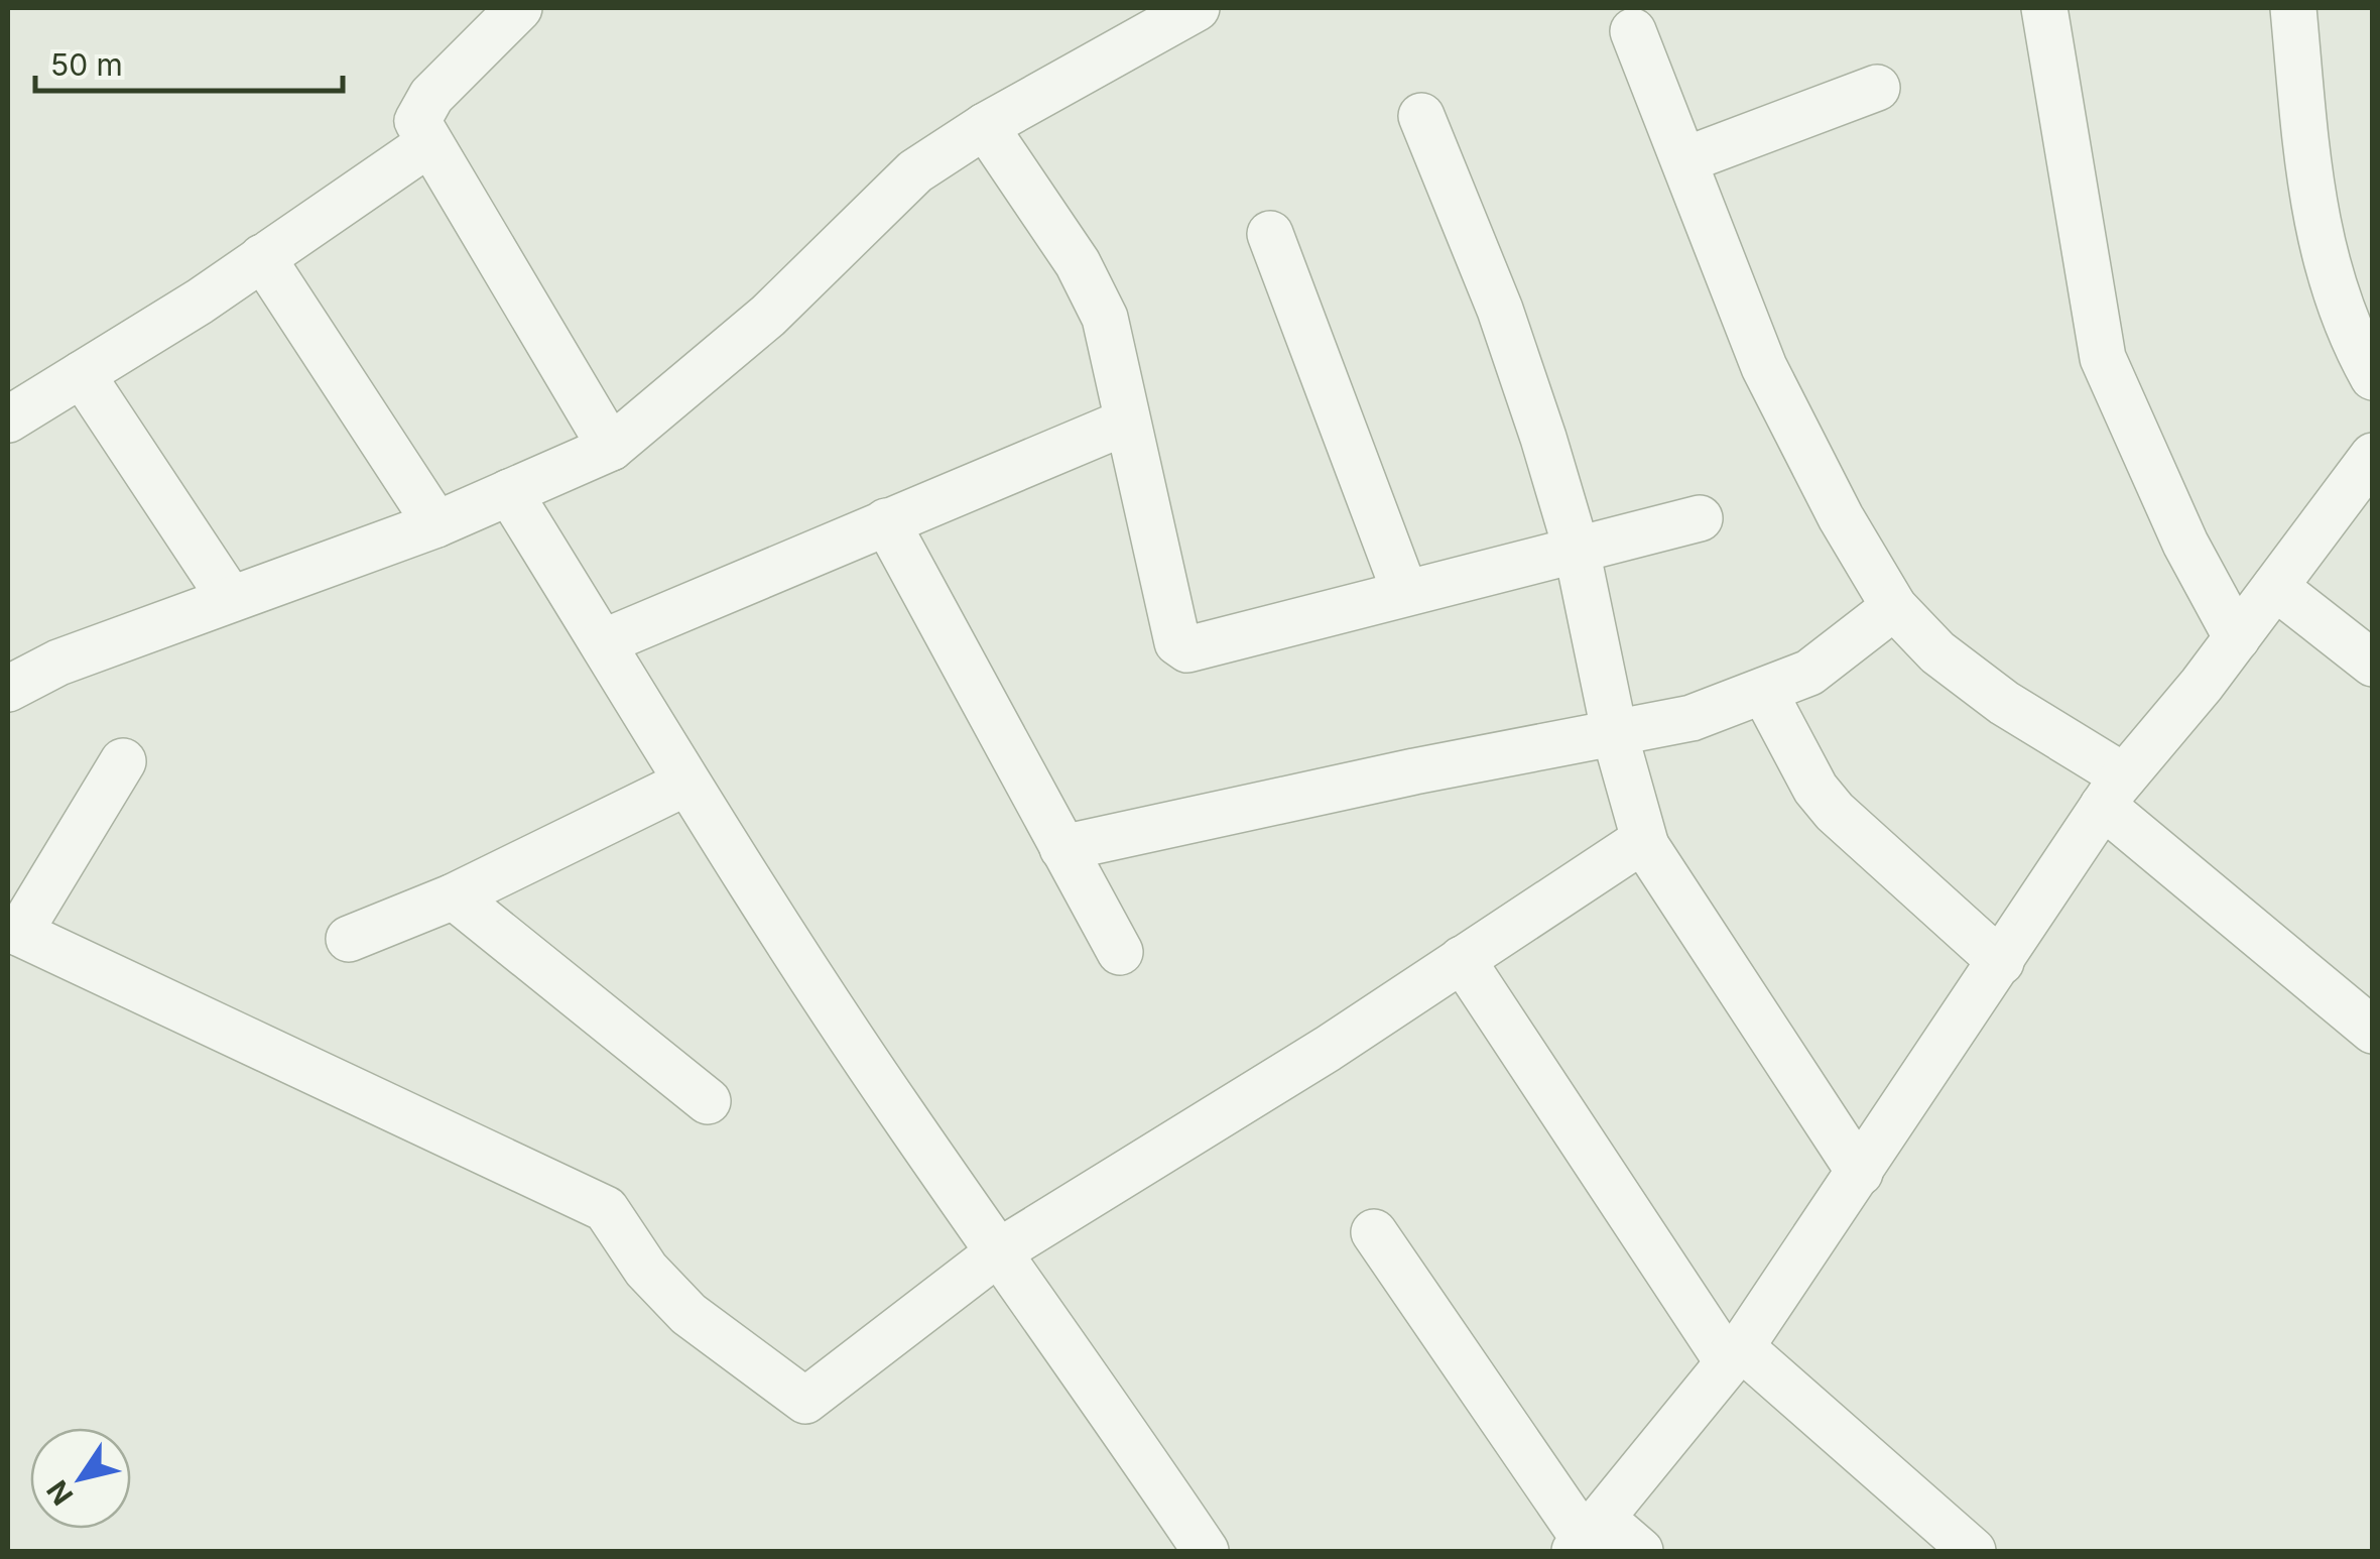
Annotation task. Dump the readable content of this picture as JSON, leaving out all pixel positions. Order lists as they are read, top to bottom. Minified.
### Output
{"scale_bar":"50 m","north":"bottom left"}
